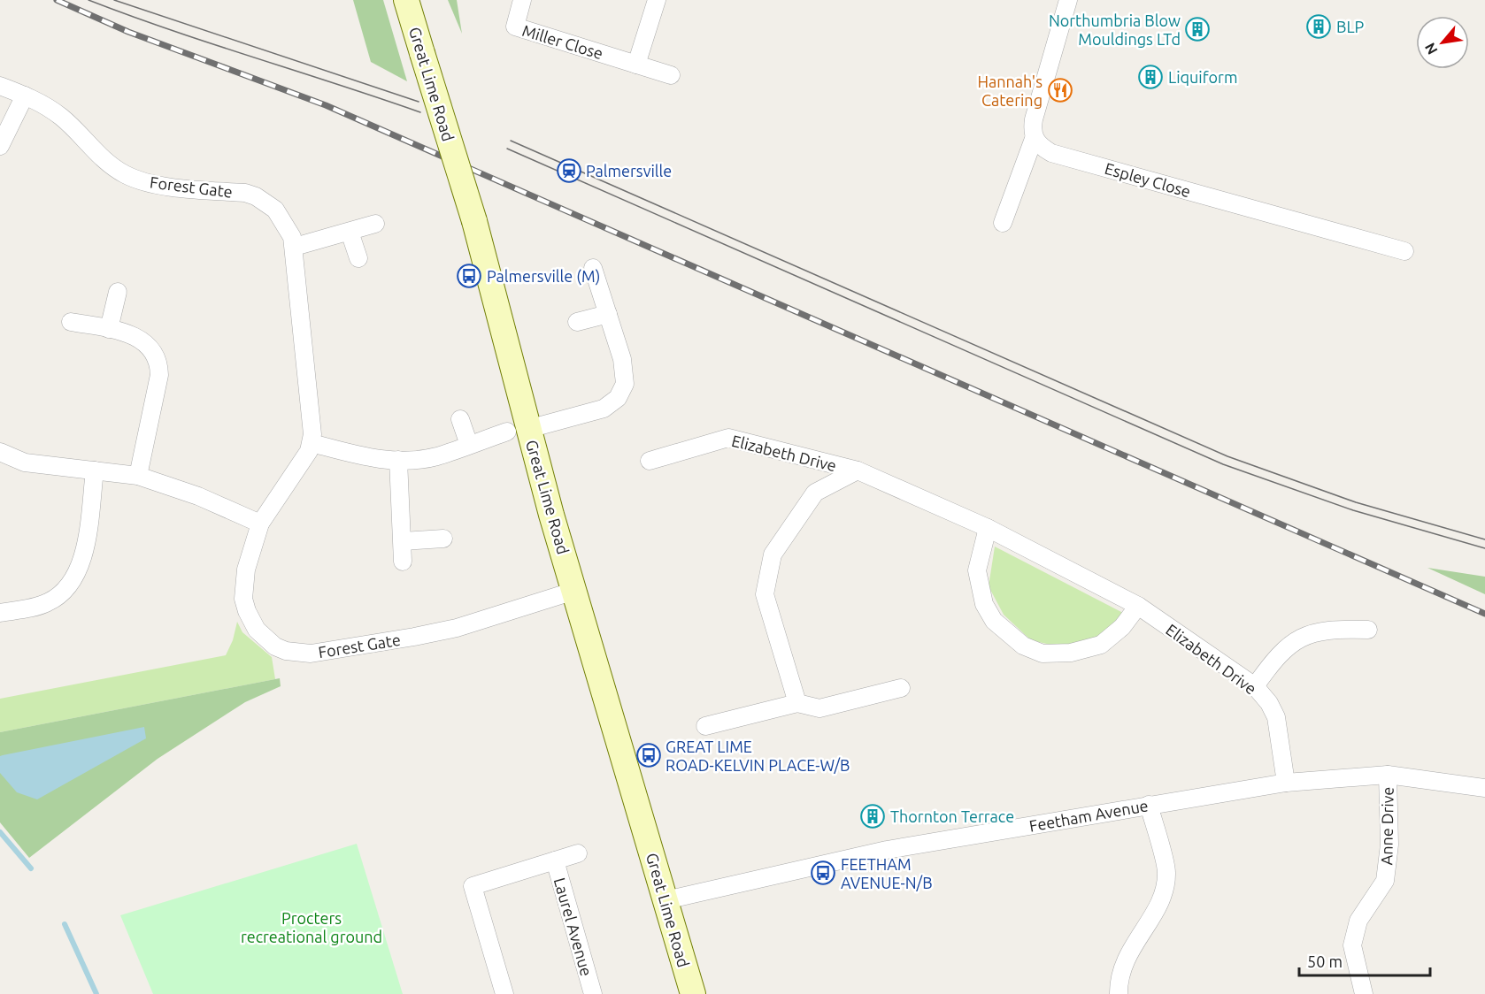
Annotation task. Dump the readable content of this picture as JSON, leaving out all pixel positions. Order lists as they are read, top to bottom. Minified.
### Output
{"streets":{"main road":["Great Lime Road"],"street":["Miller Close","Espley Close","Forest Gate","Elizabeth Drive","Feetham Avenue","Anne Drive","Laurel Avenue"]},"crossings":[["Great Lime Road","Forest Gate"],["Great Lime Road","Feetham Avenue"],["Elizabeth Drive","Feetham Avenue"],["Feetham Avenue","Anne Drive"]],"parks":["Procters recreational ground"],"places":{"building":["BLP","Northumbria Blow Mouldings LTd","Liquiform","Thornton Terrace"],"restaurant":["Hannah's Catering"],"station":["Palmersville"],"bus stop":["Palmersville (M)","GREAT LIME ROAD-KELVIN PLACE-W/B","FEETHAM AVENUE-N/B"]},"scale_bar":"50 m","north":"bottom left"}
